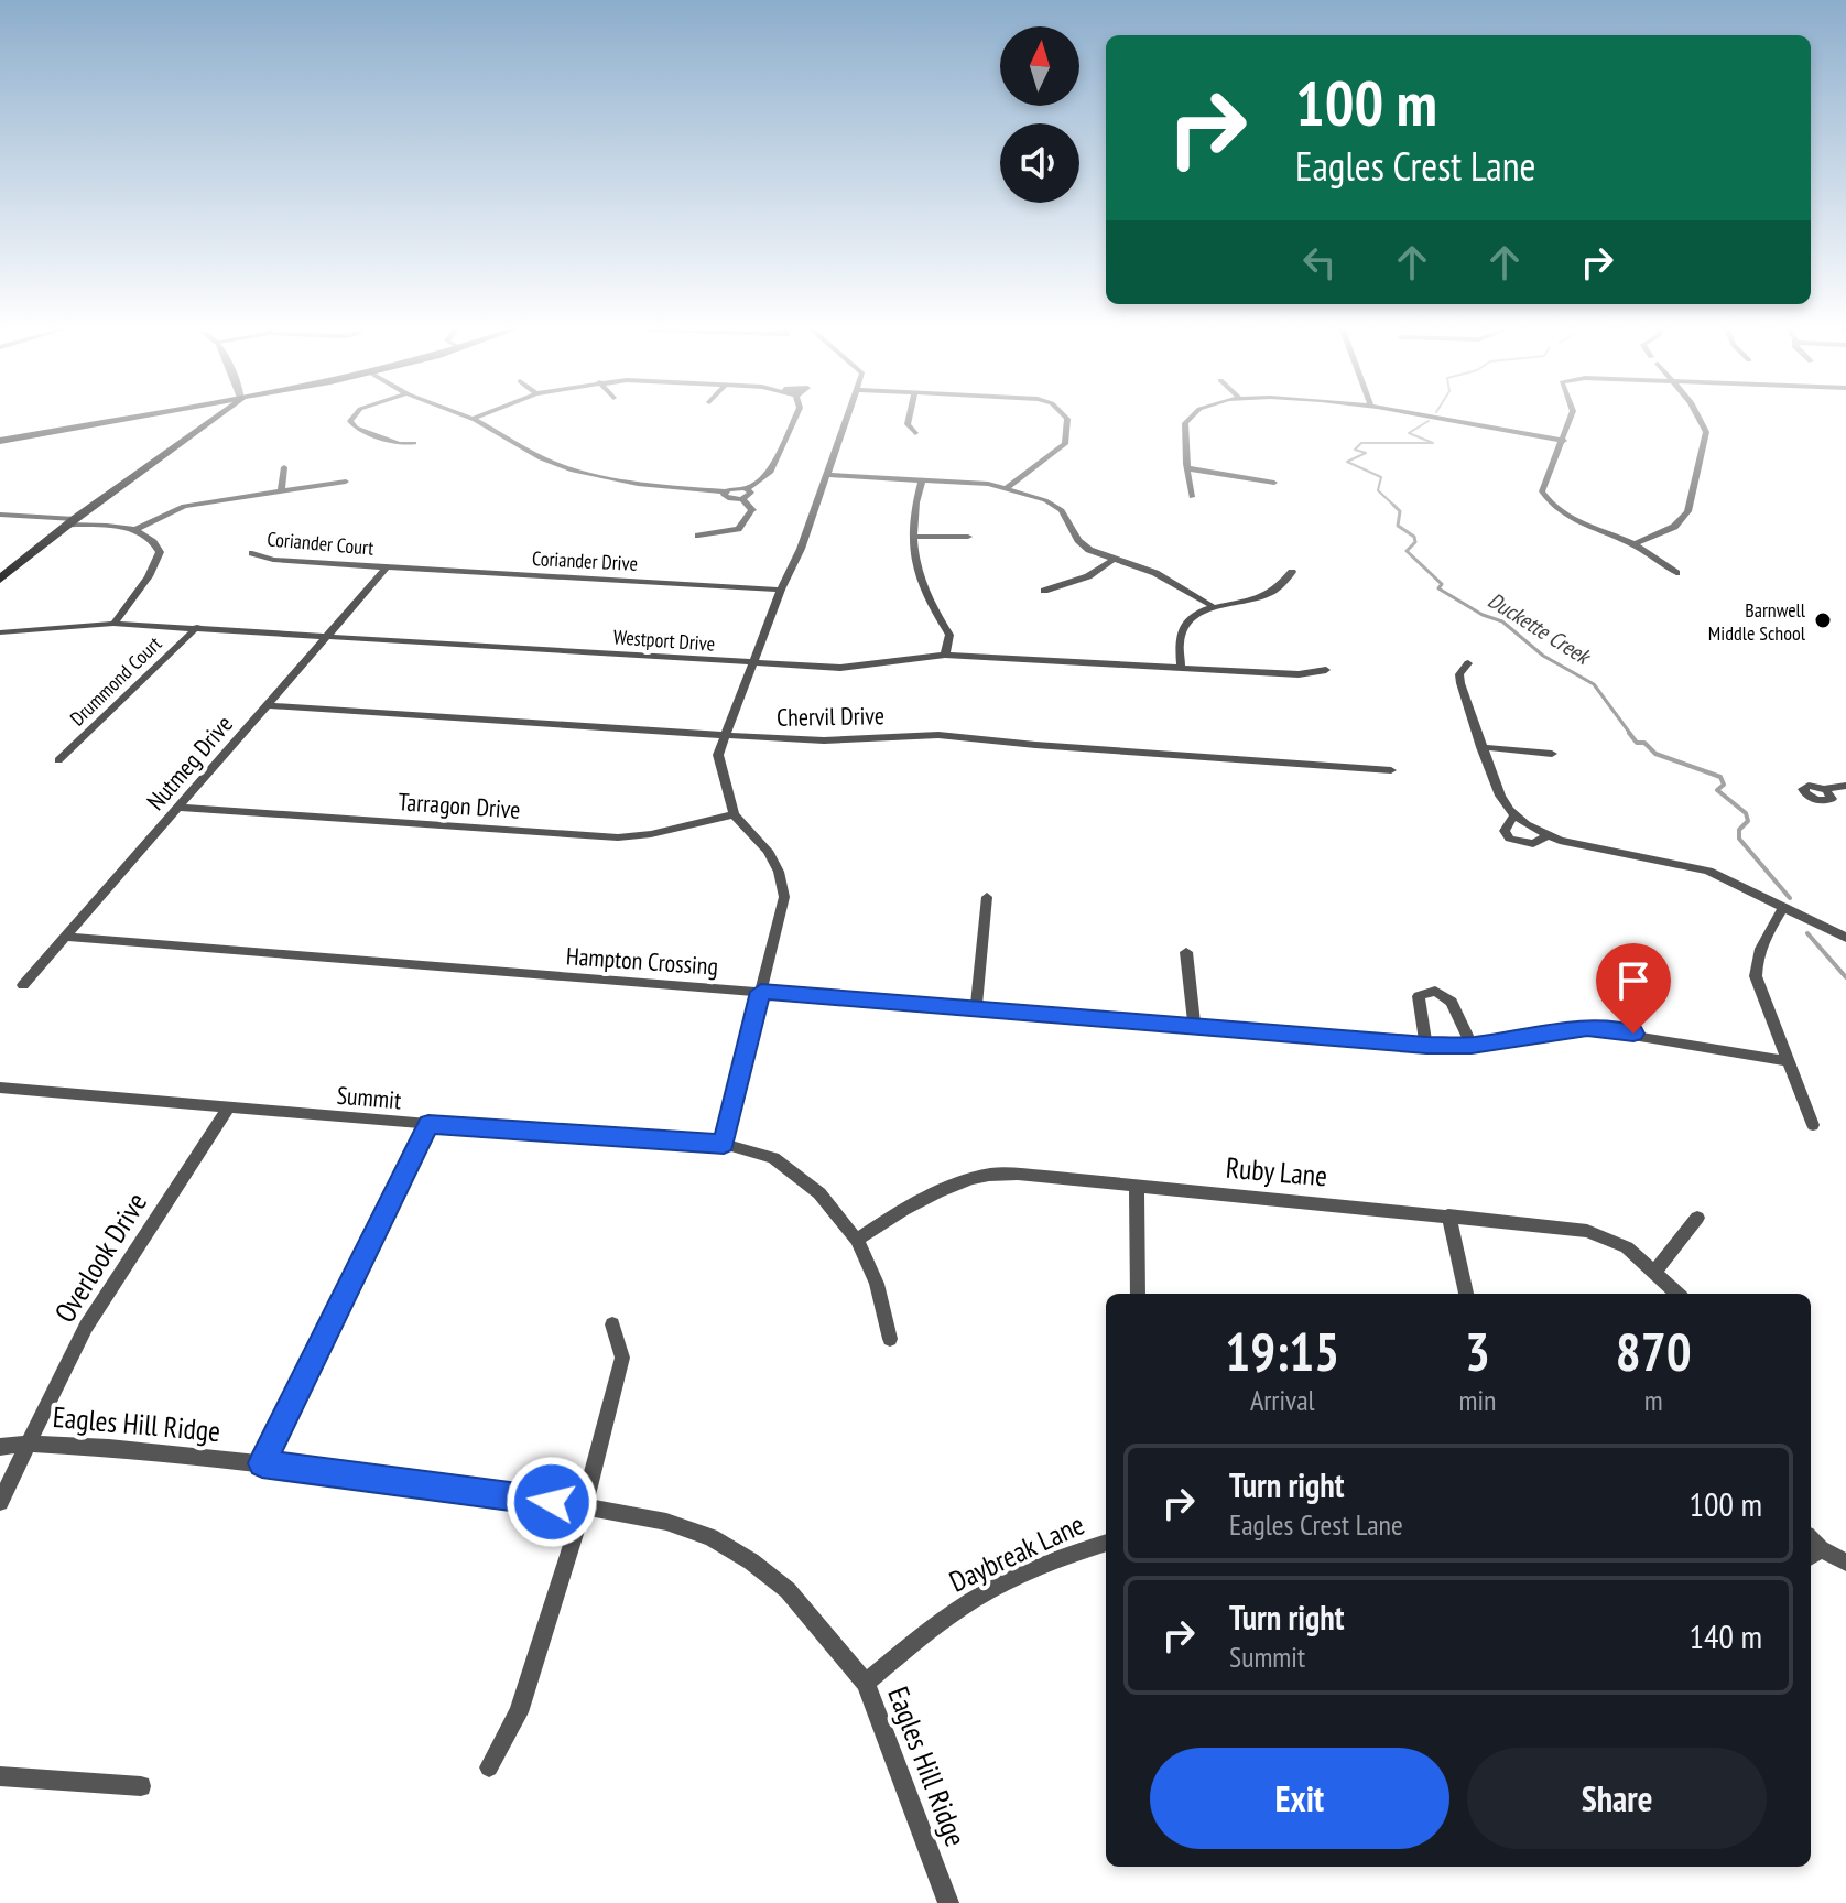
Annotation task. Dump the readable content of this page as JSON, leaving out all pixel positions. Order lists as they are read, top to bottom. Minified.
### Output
{"streets":{"street":["Coriander Court","Coriander Drive","Westport Drive","Drummond Court","Chervil Drive","Nutmeg Drive","Tarragon Drive","Hampton Crossing","Summit","Ruby Lane","Overlook Drive","Eagles Hill Ridge","Daybreak Lane"]},"crossings":[["Coriander Court","Coriander Drive"],["Coriander Court","Nutmeg Drive"],["Coriander Drive","Nutmeg Drive"],["Westport Drive","Drummond Court"],["Westport Drive","Nutmeg Drive"],["Chervil Drive","Nutmeg Drive"],["Nutmeg Drive","Tarragon Drive"],["Nutmeg Drive","Hampton Crossing"],["Summit","Ruby Lane"],["Summit","Overlook Drive"],["Overlook Drive","Eagles Hill Ridge"],["Eagles Hill Ridge","Daybreak Lane"]],"water":["Duckette Creek"],"places":["Barnwell Middle School"],"north":"top","page":{"turn":["100 m","Eagles Crest Lane"],"eta":["19:15","Arrival","3","min","870","m"],"list":[{"name":"Turn right","note":"Eagles Crest Lane","value":"100 m"},{"name":"Turn right","note":"Summit","value":"140 m"}],"buttons":["Exit","Share"]}}
